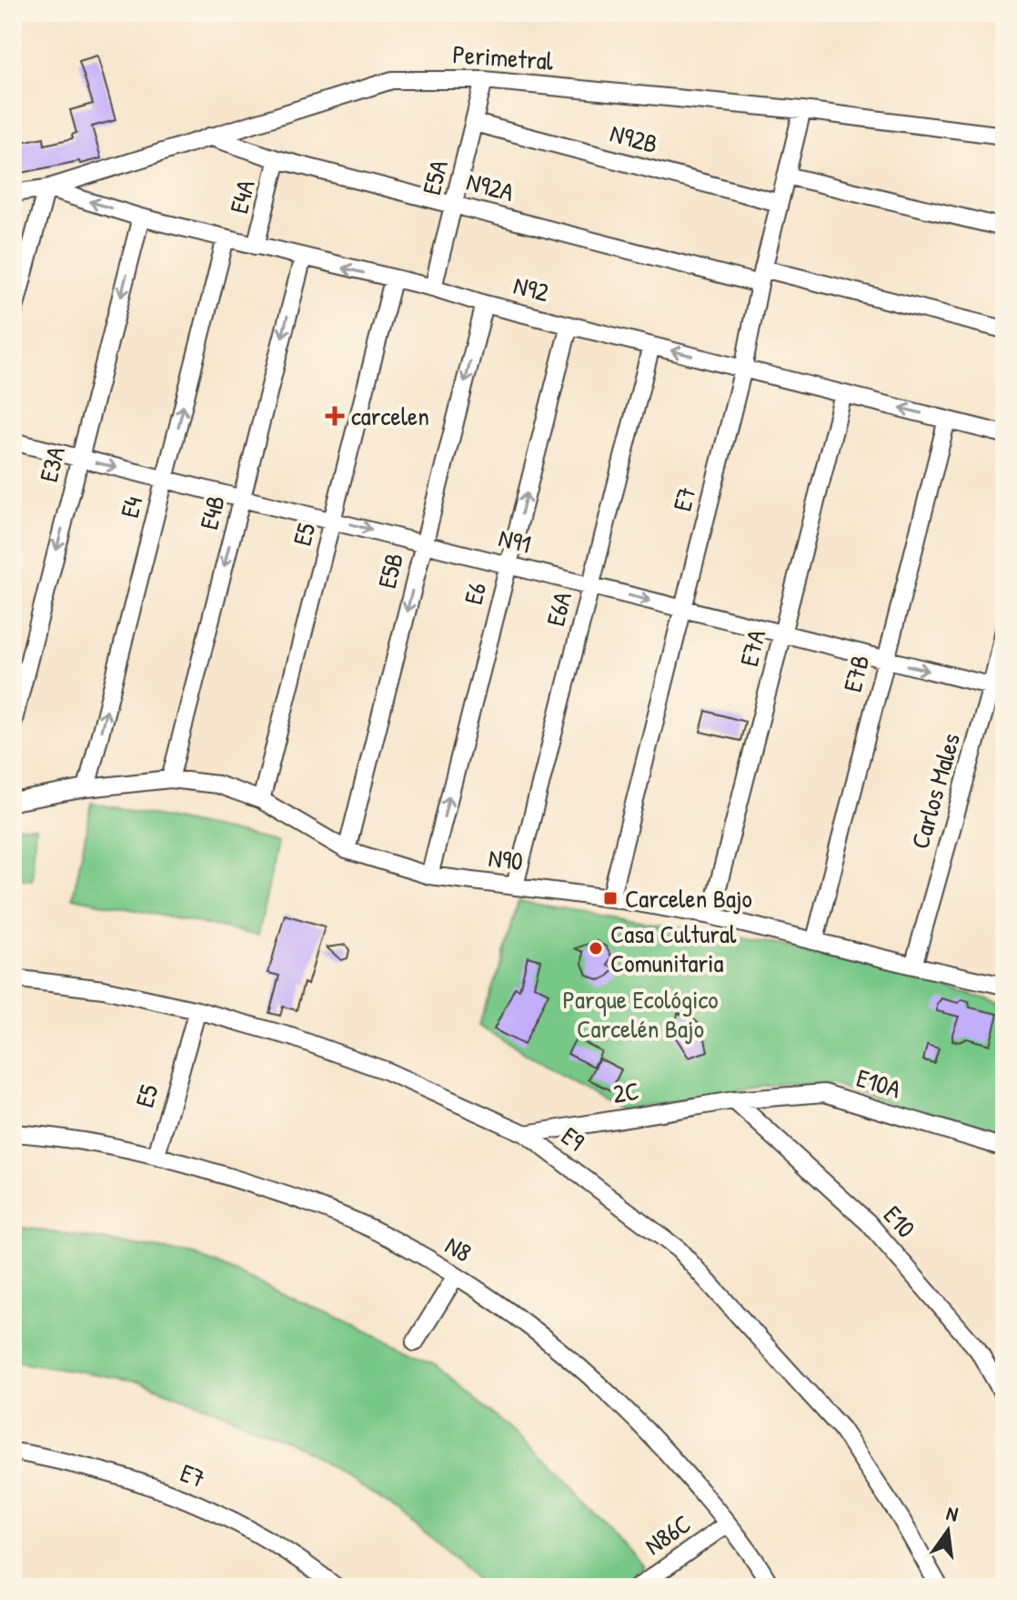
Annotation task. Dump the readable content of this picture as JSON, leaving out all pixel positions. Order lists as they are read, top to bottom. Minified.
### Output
{"streets":{"street":["Perimetral","N92B","E5A","N92A","E4A","N92","E3A","E7","E4","E4B","E5","N91","E5B","E6","E6A","E7A","E7B","Carlos Males","N90","E10A","2C","E9","E10","N8","N86C"]},"crossings":[["Perimetral","E5A"],["Perimetral","N92A"],["Perimetral","N92"],["Perimetral","E7"],["N92B","E5A"],["N92B","E7"],["E5A","N92A"],["E5A","N92"],["N92A","E4A"],["N92A","E7"],["E4A","N92"],["N92","E3A"],["N92","E7"],["N92","E4"],["N92","E4B"],["N92","E5"],["N92","E5B"],["N92","E6"],["N92","E6A"],["N92","E7A"],["N92","E7B"],["E3A","N91"],["E7","N91"],["E7","N90"],["E4","N91"],["E4","N90"],["E4B","N91"],["E4B","N90"],["E5","N91"],["E5","N90"],["E5","E9"],["E5","N8"],["N91","E5B"],["N91","E6"],["N91","E6A"],["N91","E7A"],["N91","E7B"],["N91","Carlos Males"],["E5B","N90"],["E6","N90"],["E6A","N90"],["E7A","N90"],["E7B","N90"],["Carlos Males","N90"],["E10A","2C"],["E10A","E10"],["2C","E9"],["2C","E10"],["N8","N86C"]],"one_way":["N92","E3A","E4","E4B","N91","E5B","E6"],"parks":["Parque Ecológico Carcelén Bajo"],"places":{"health":["carcelen"],"transit":["Carcelen Bajo"],"other":["Casa Cultural Comunitaria"]},"north":"top"}
